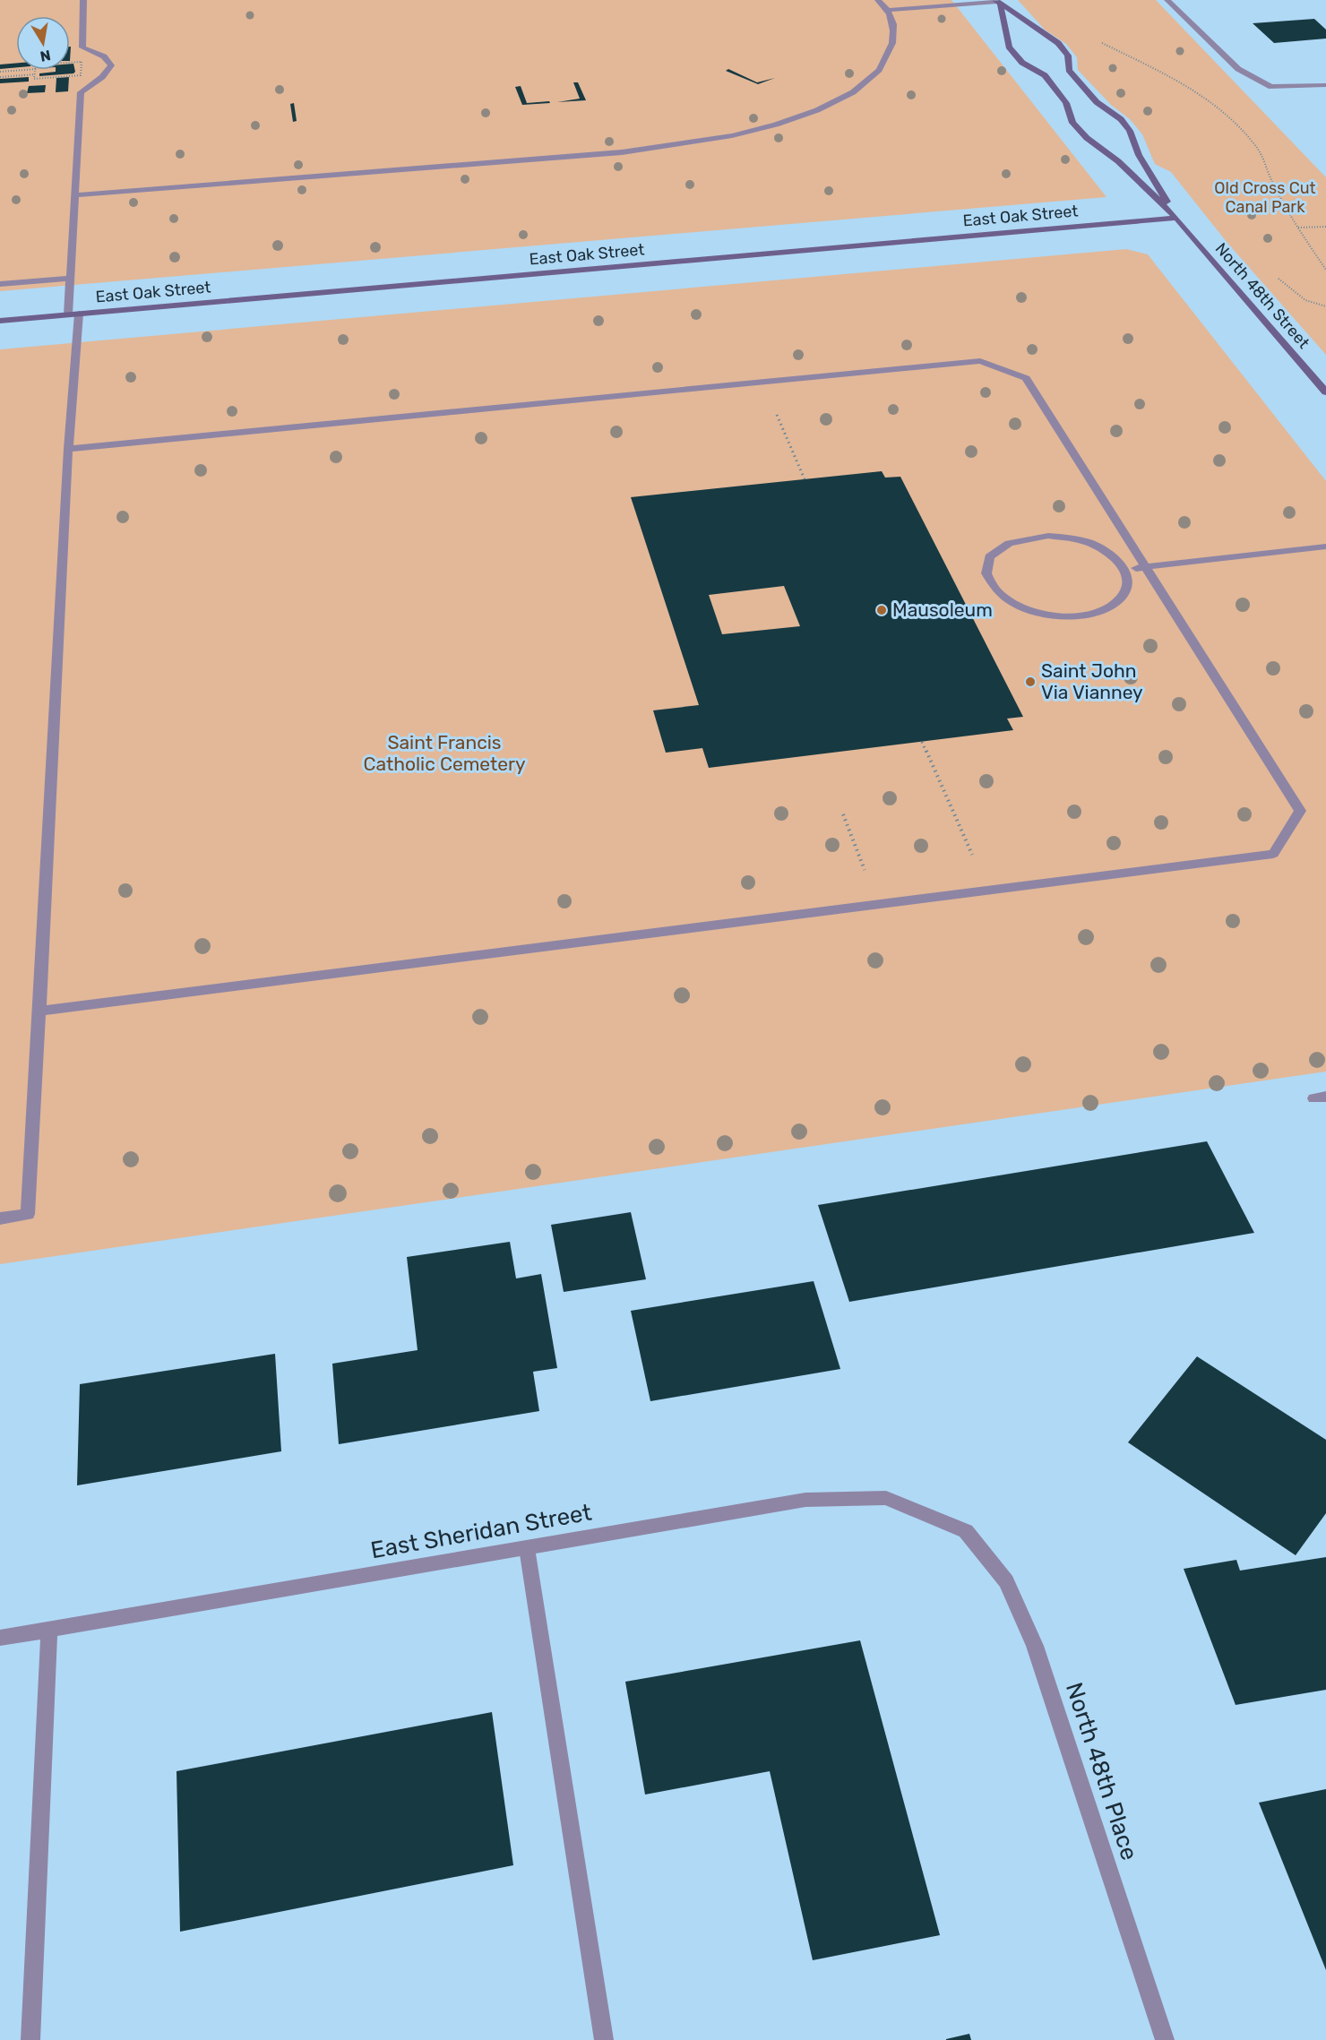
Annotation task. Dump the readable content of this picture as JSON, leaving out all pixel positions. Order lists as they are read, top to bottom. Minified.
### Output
{"streets":{"street":["East Oak Street","North 48th Street","East Sheridan Street","North 48th Place"]},"crossings":[["East Oak Street","North 48th Street"],["East Sheridan Street","North 48th Place"]],"parks":["Old Cross Cut Canal Park","Saint Francis Catholic Cemetery"],"places":["Mausoleum","Saint John Via Vianney"],"north":"bottom"}
